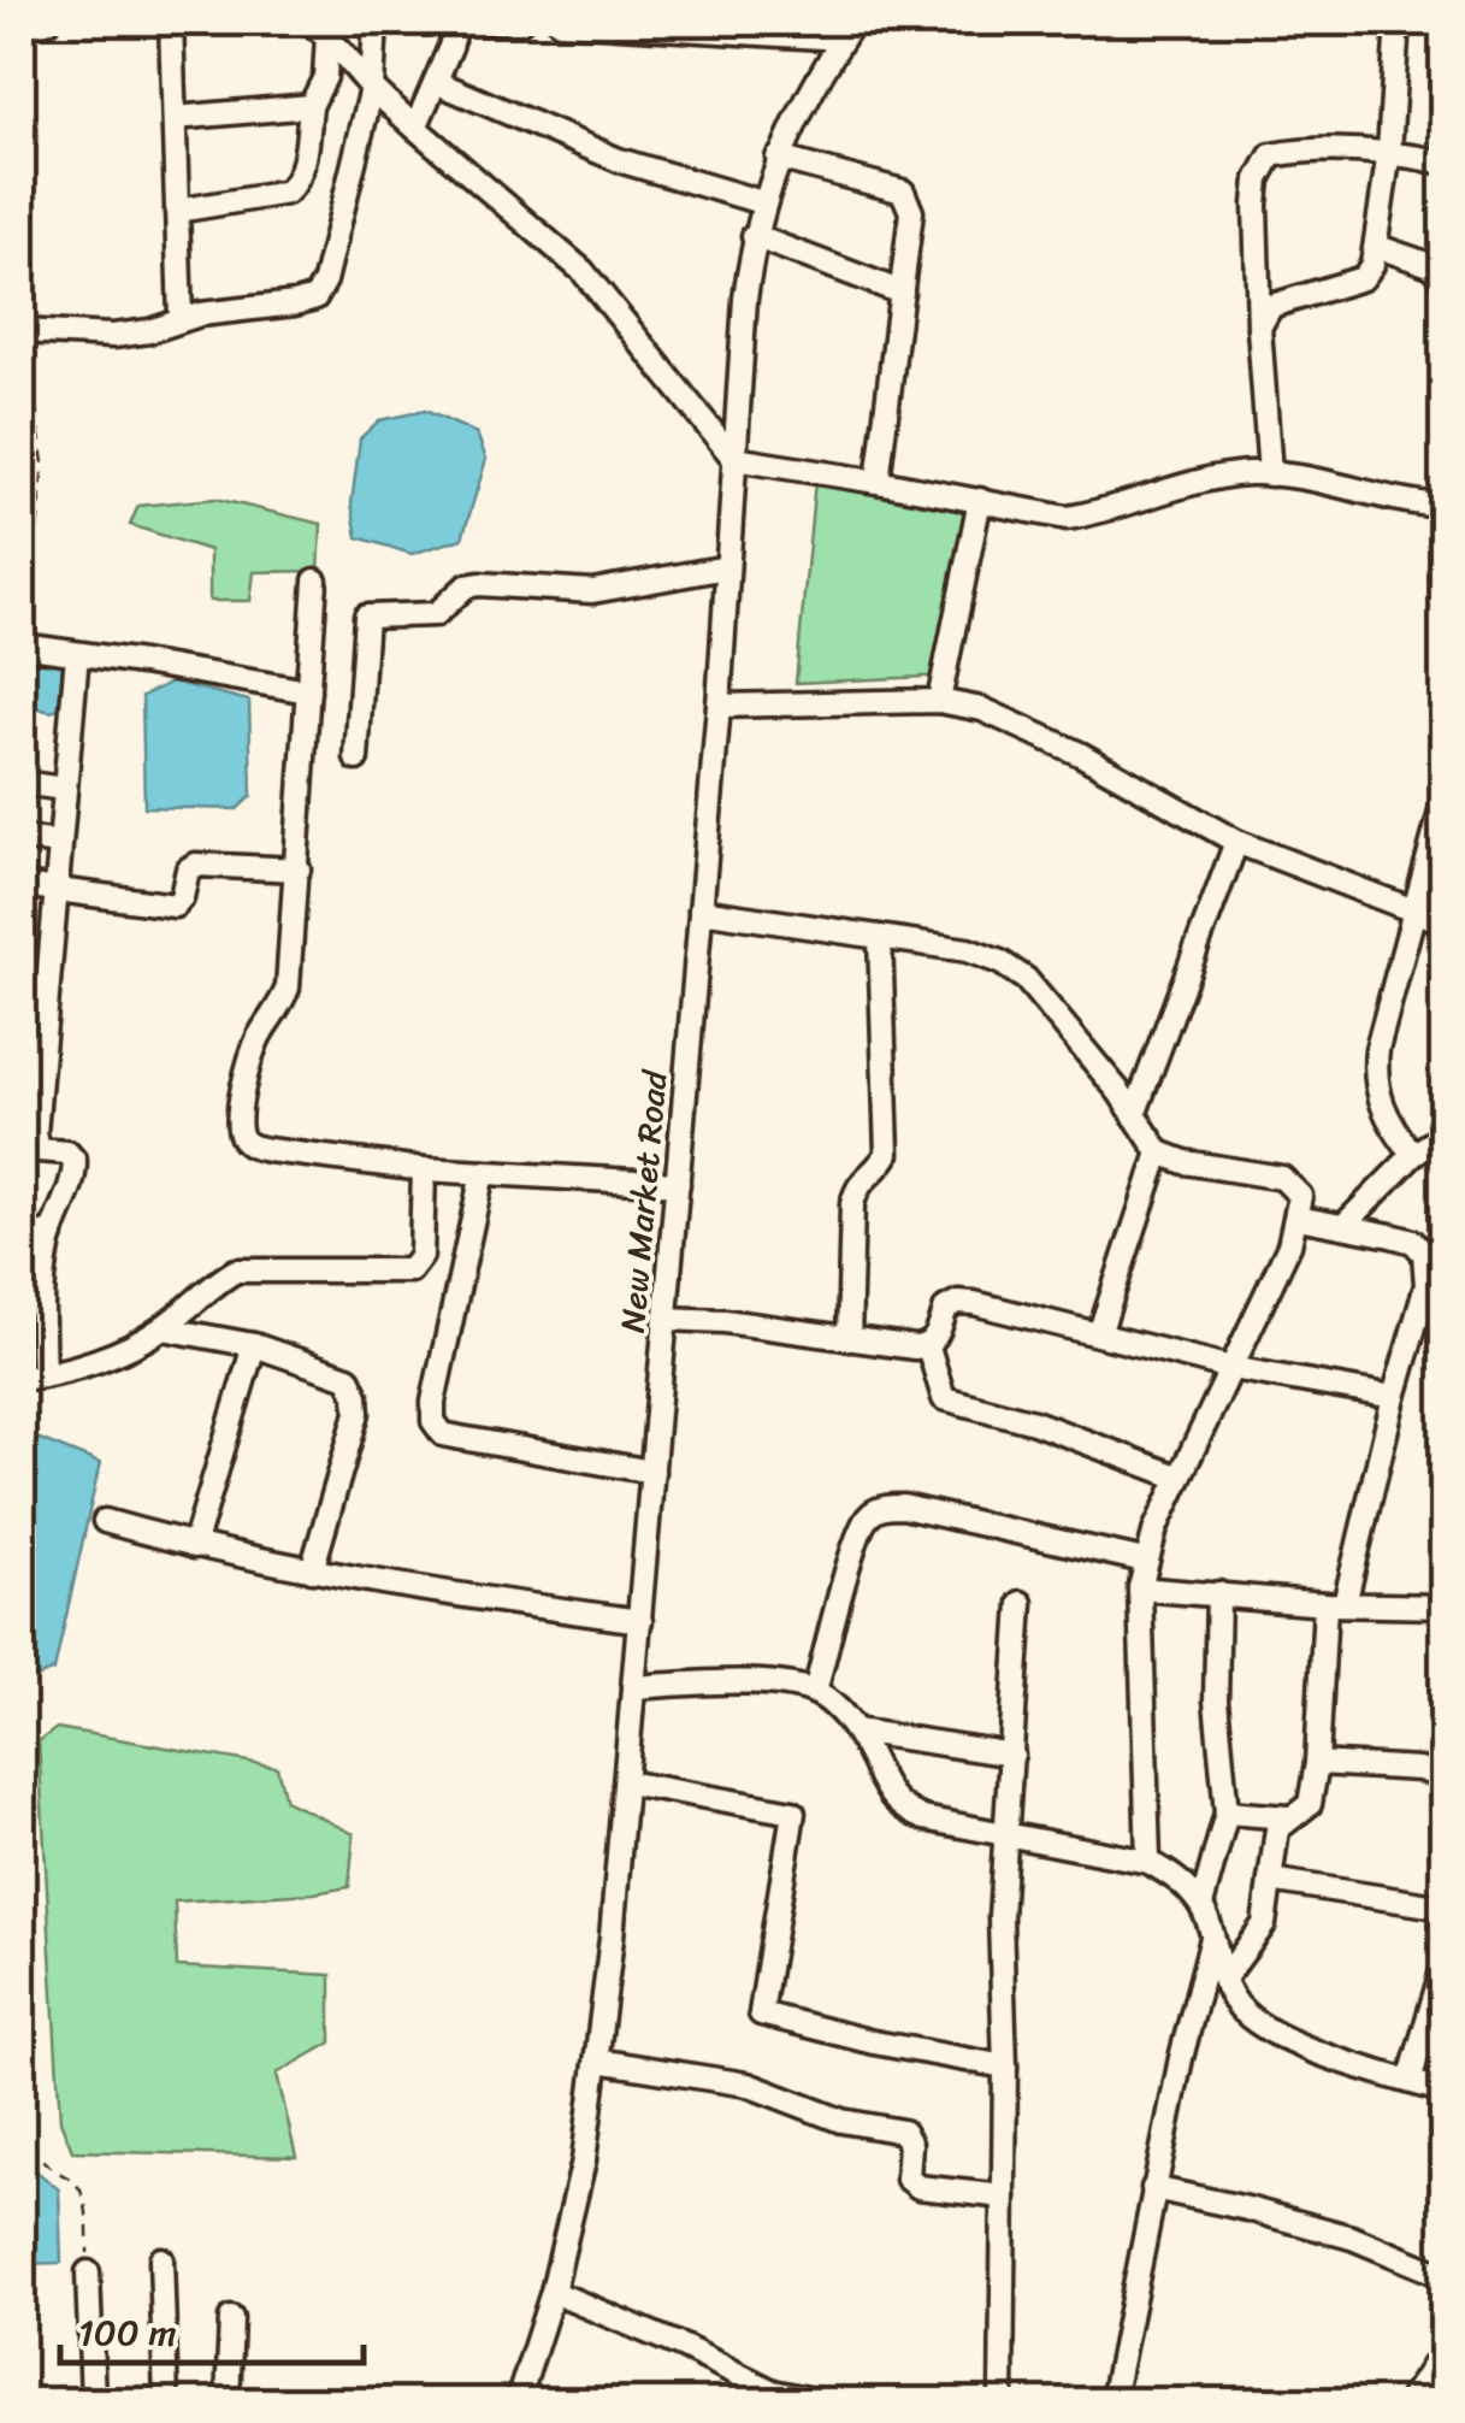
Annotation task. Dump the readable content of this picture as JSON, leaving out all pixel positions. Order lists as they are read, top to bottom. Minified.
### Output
{"streets":{"street":["New Market Road"]},"scale_bar":"100 m"}
